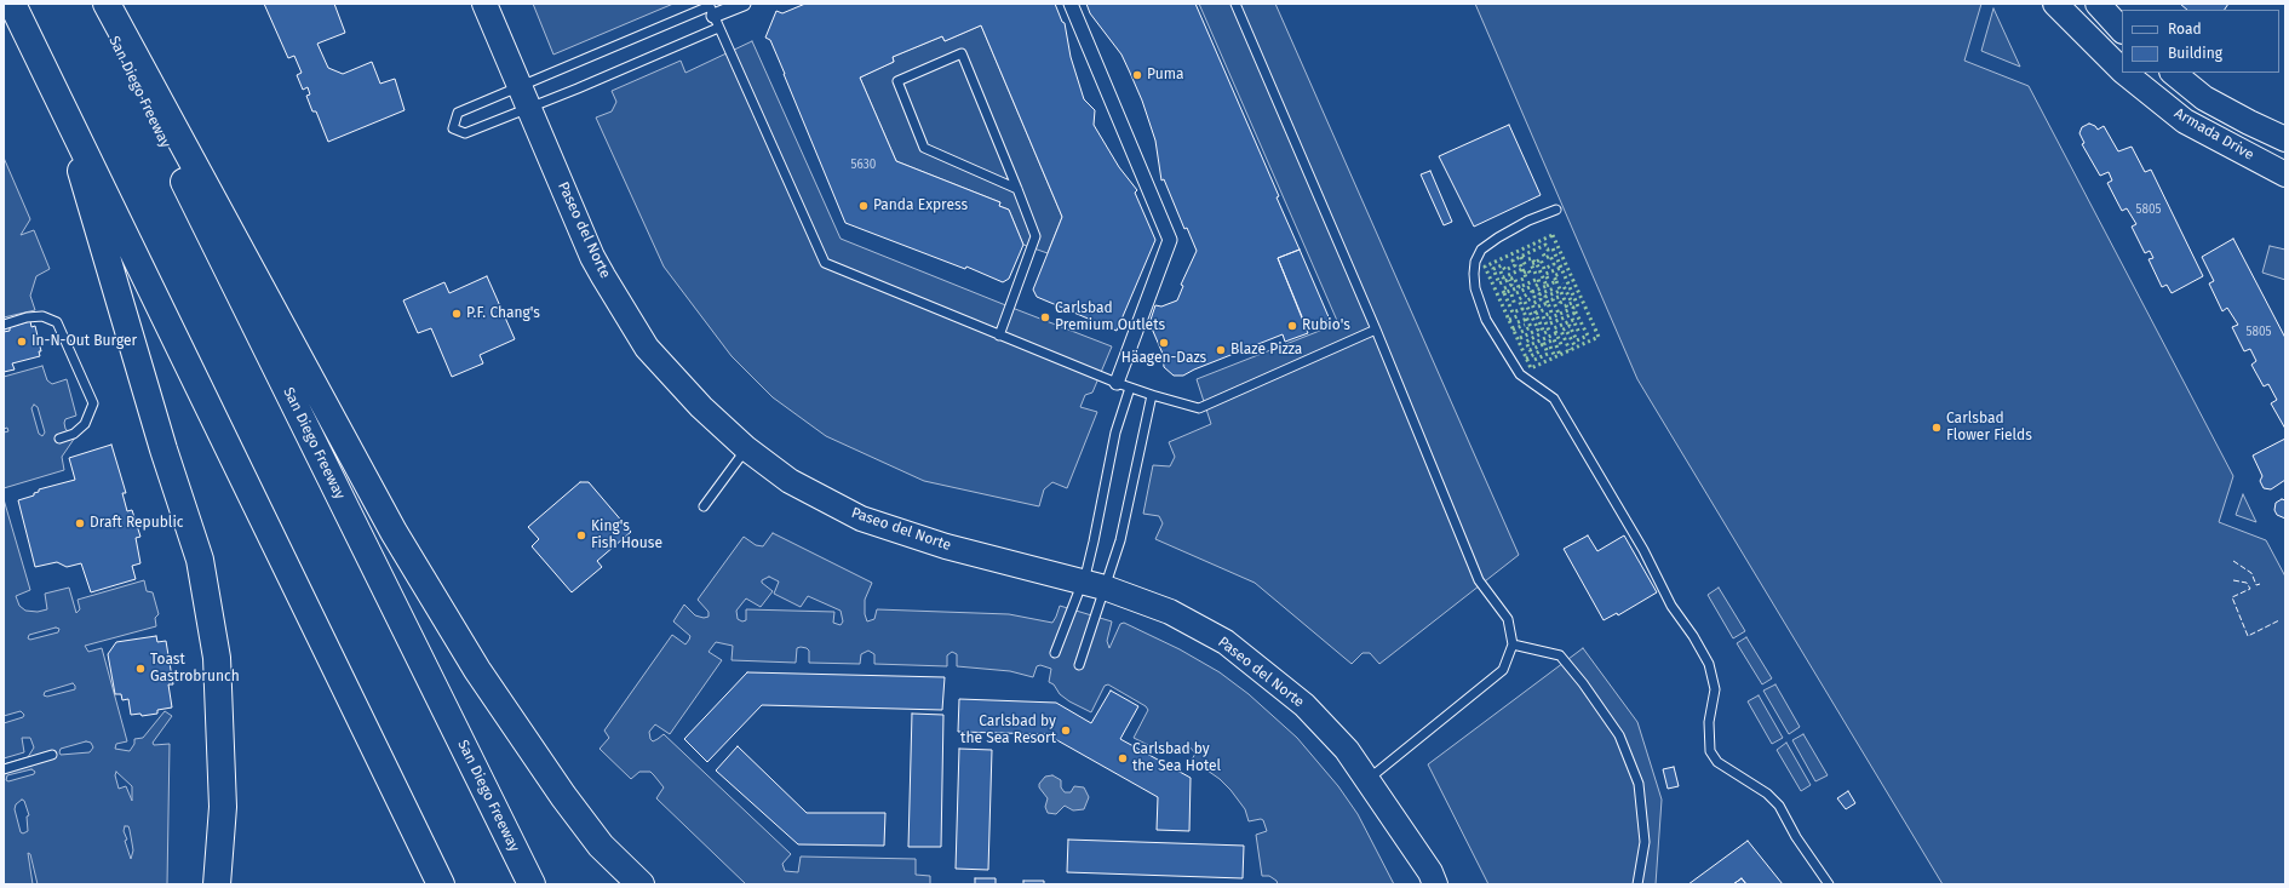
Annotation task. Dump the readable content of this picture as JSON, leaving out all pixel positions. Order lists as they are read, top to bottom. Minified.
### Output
{"streets":{"highway":["San Diego Freeway"],"main road":["Armada Drive","Paseo del Norte"]},"places":["Puma","Panda Express","P.F. Chang's","Carlsbad Premium Outlets","Rubio's","In-N-Out Burger","Häagen-Dazs","Blaze Pizza","Carlsbad Flower Fields","Draft Republic","King's Fish House","Toast Gastrobrunch","Carlsbad by the Sea Resort","Carlsbad by the Sea Hotel"],"house_numbers":["5630","5805","5805"],"legend":["Road","Building"]}
